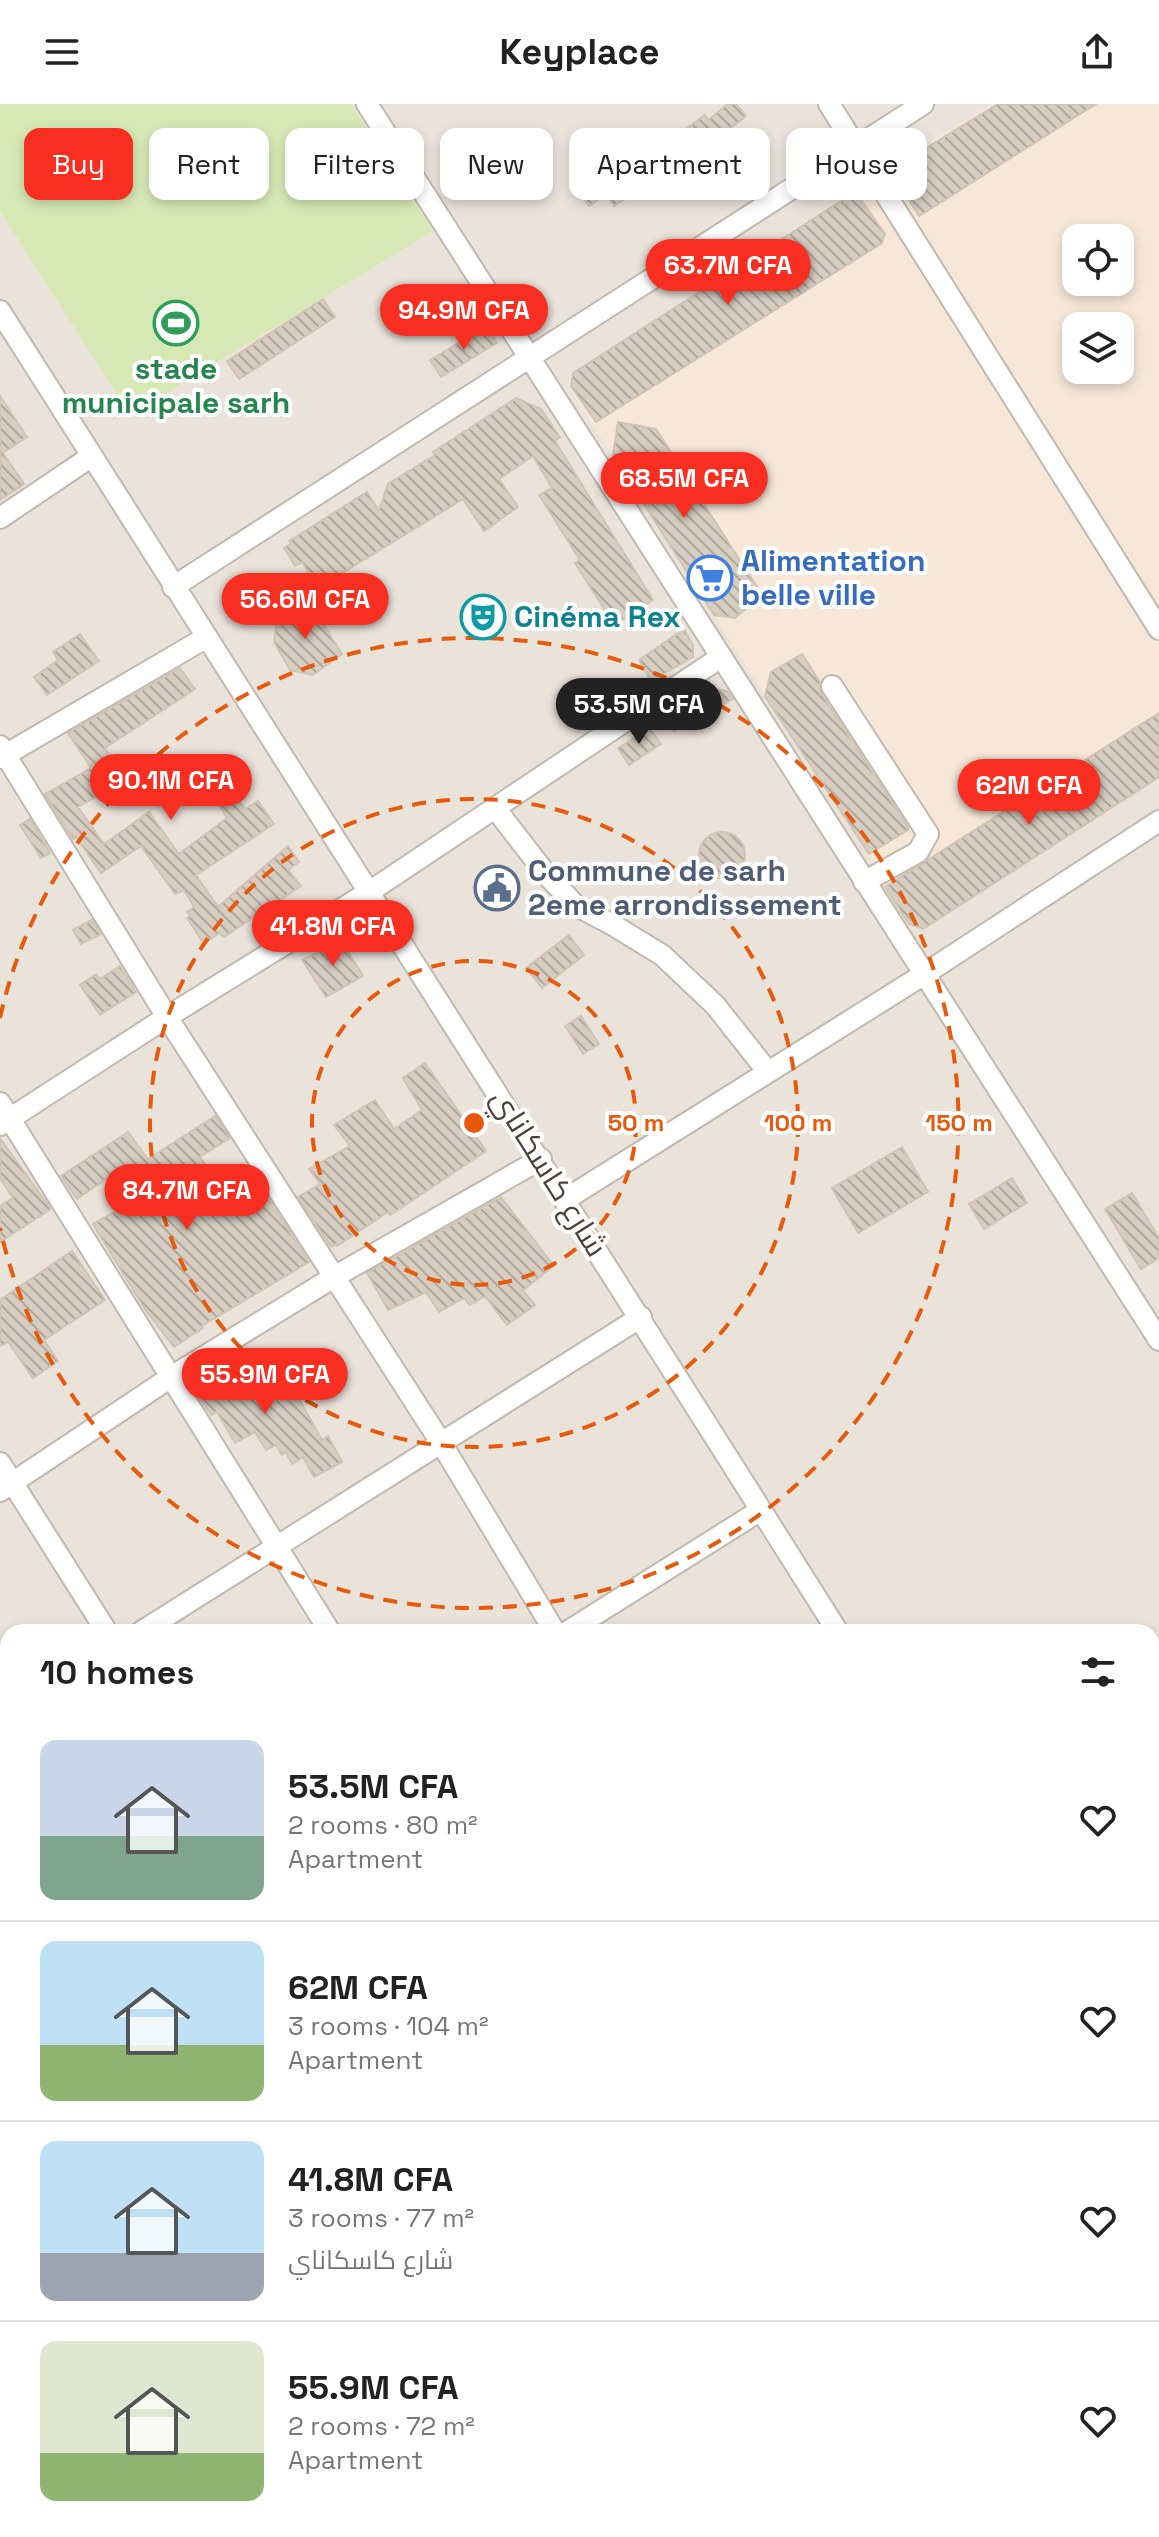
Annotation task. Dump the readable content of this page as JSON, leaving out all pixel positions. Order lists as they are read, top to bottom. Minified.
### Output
{"streets":{"street":["شارع كاسكاناي"]},"places":{"sports":["stade municipale sarh"],"supermarket":["Alimentation belle ville"],"theatre":["Cinéma Rex"],"public building":["Commune de sarh 2eme arrondissement"]},"page":{"header":"Keyplace","chip":["Buy","Rent","Filters","New","Apartment","House"],"price":["63.7M CFA","94.9M CFA","68.5M CFA","56.6M CFA","53.5M CFA","90.1M CFA","62M CFA","41.8M CFA","84.7M CFA","55.9M CFA"],"heading":"10 homes","list":[{"name":"53.5M CFA","note":"2 rooms · 80 m² · Apartment"},{"name":"62M CFA","note":"3 rooms · 104 m² · Apartment"},{"name":"41.8M CFA","note":"3 rooms · 77 m² · شارع كاسكاناي"},{"name":"55.9M CFA","note":"2 rooms · 72 m² · Apartment"}]},"rings":["50 m","100 m","150 m"]}
